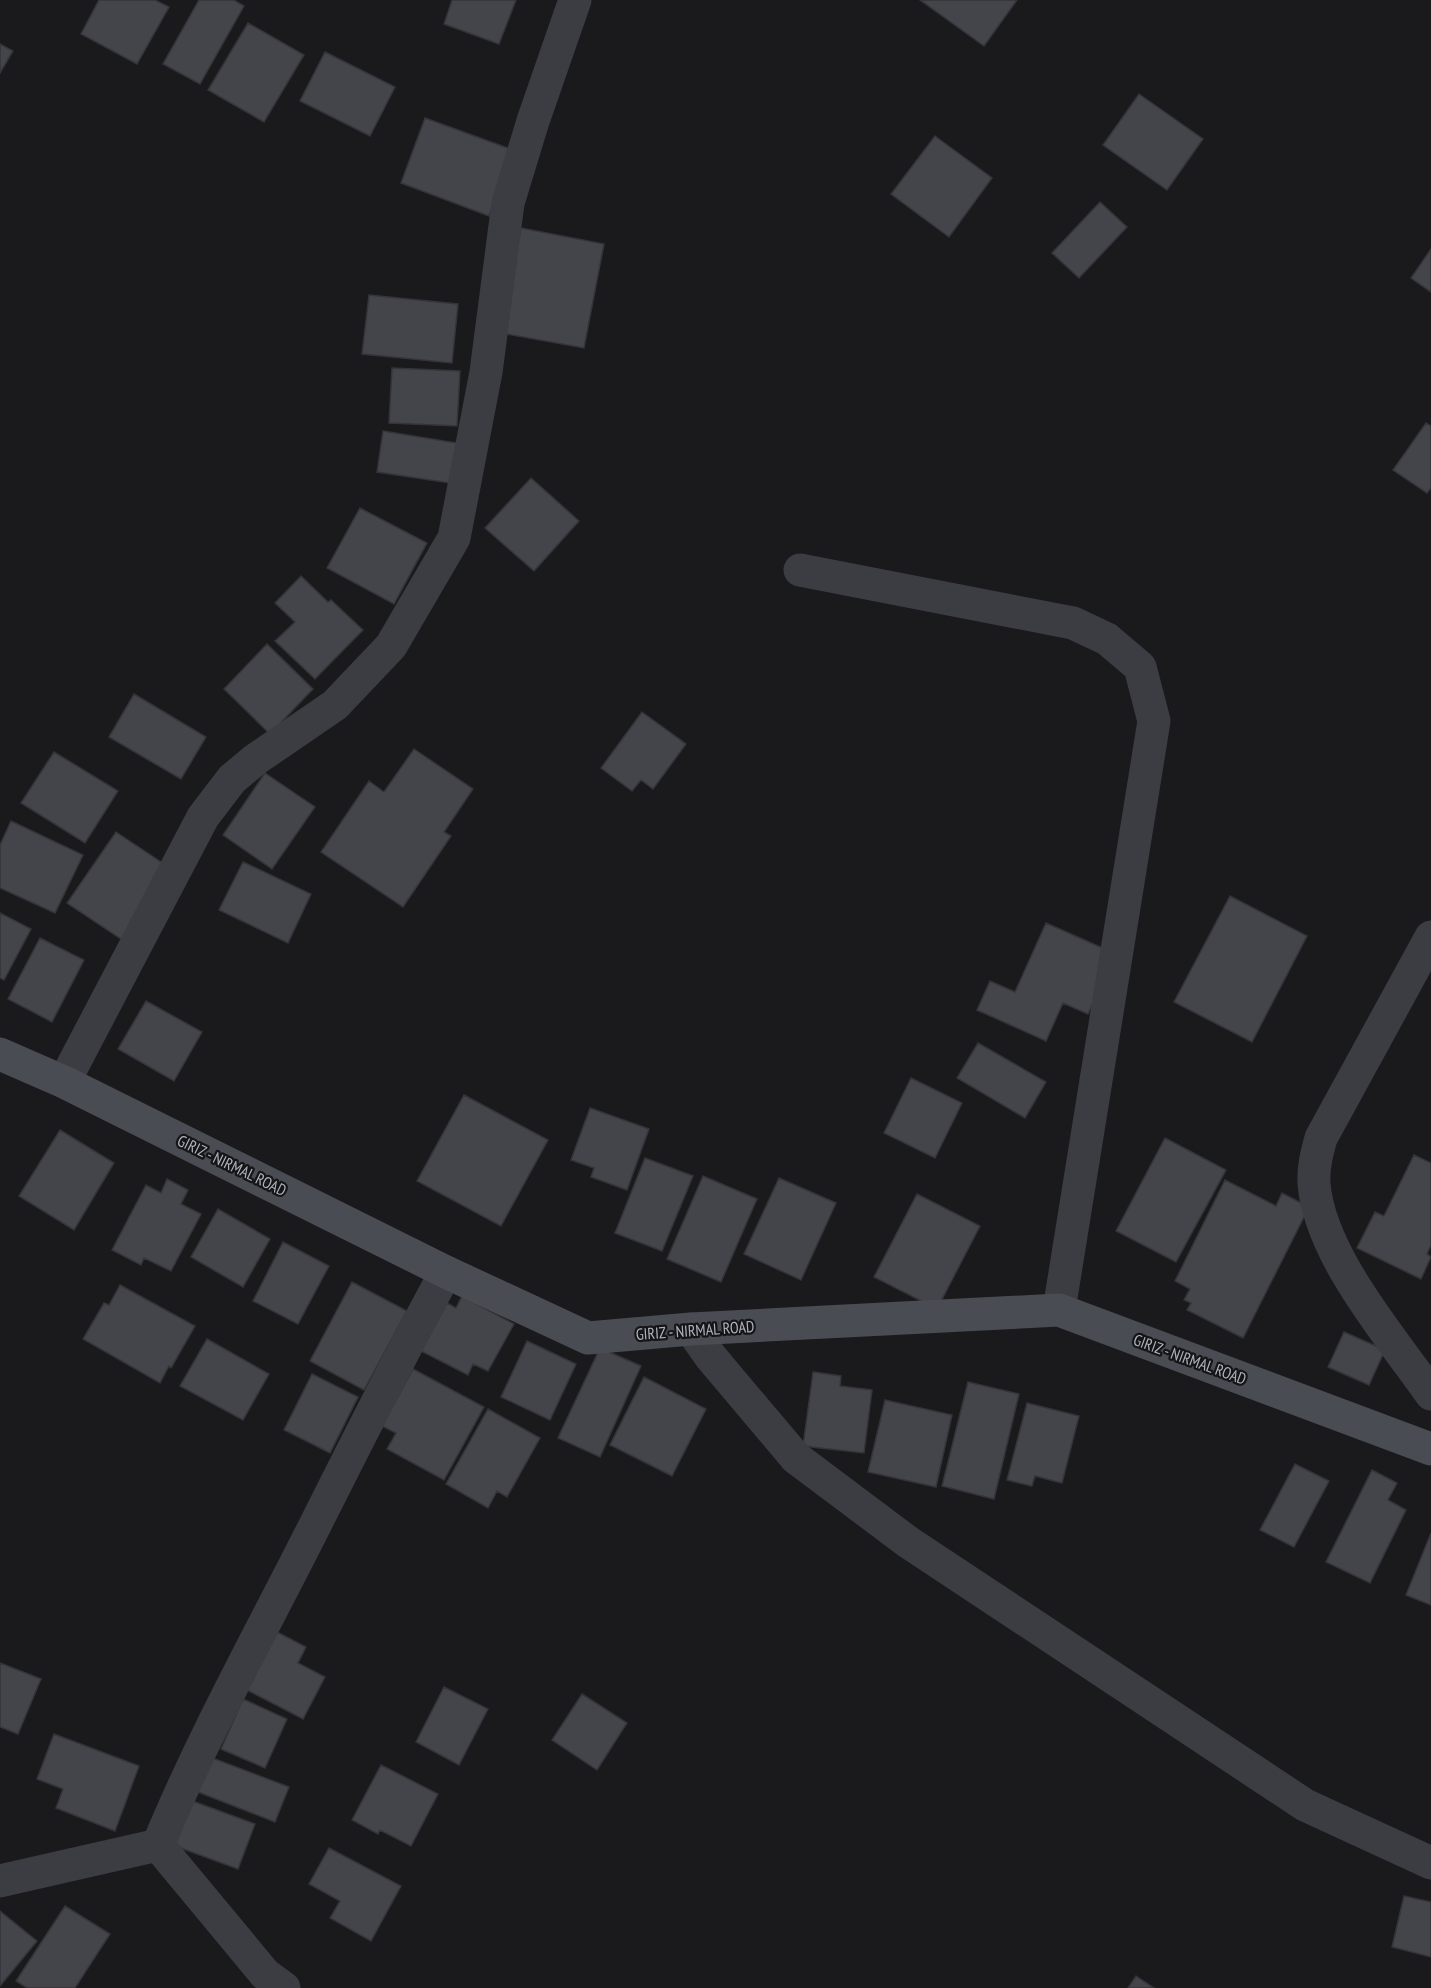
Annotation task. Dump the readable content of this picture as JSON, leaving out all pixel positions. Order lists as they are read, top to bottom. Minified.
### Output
{"streets":{"main road":["GIRIZ - NIRMAL ROAD"]}}
